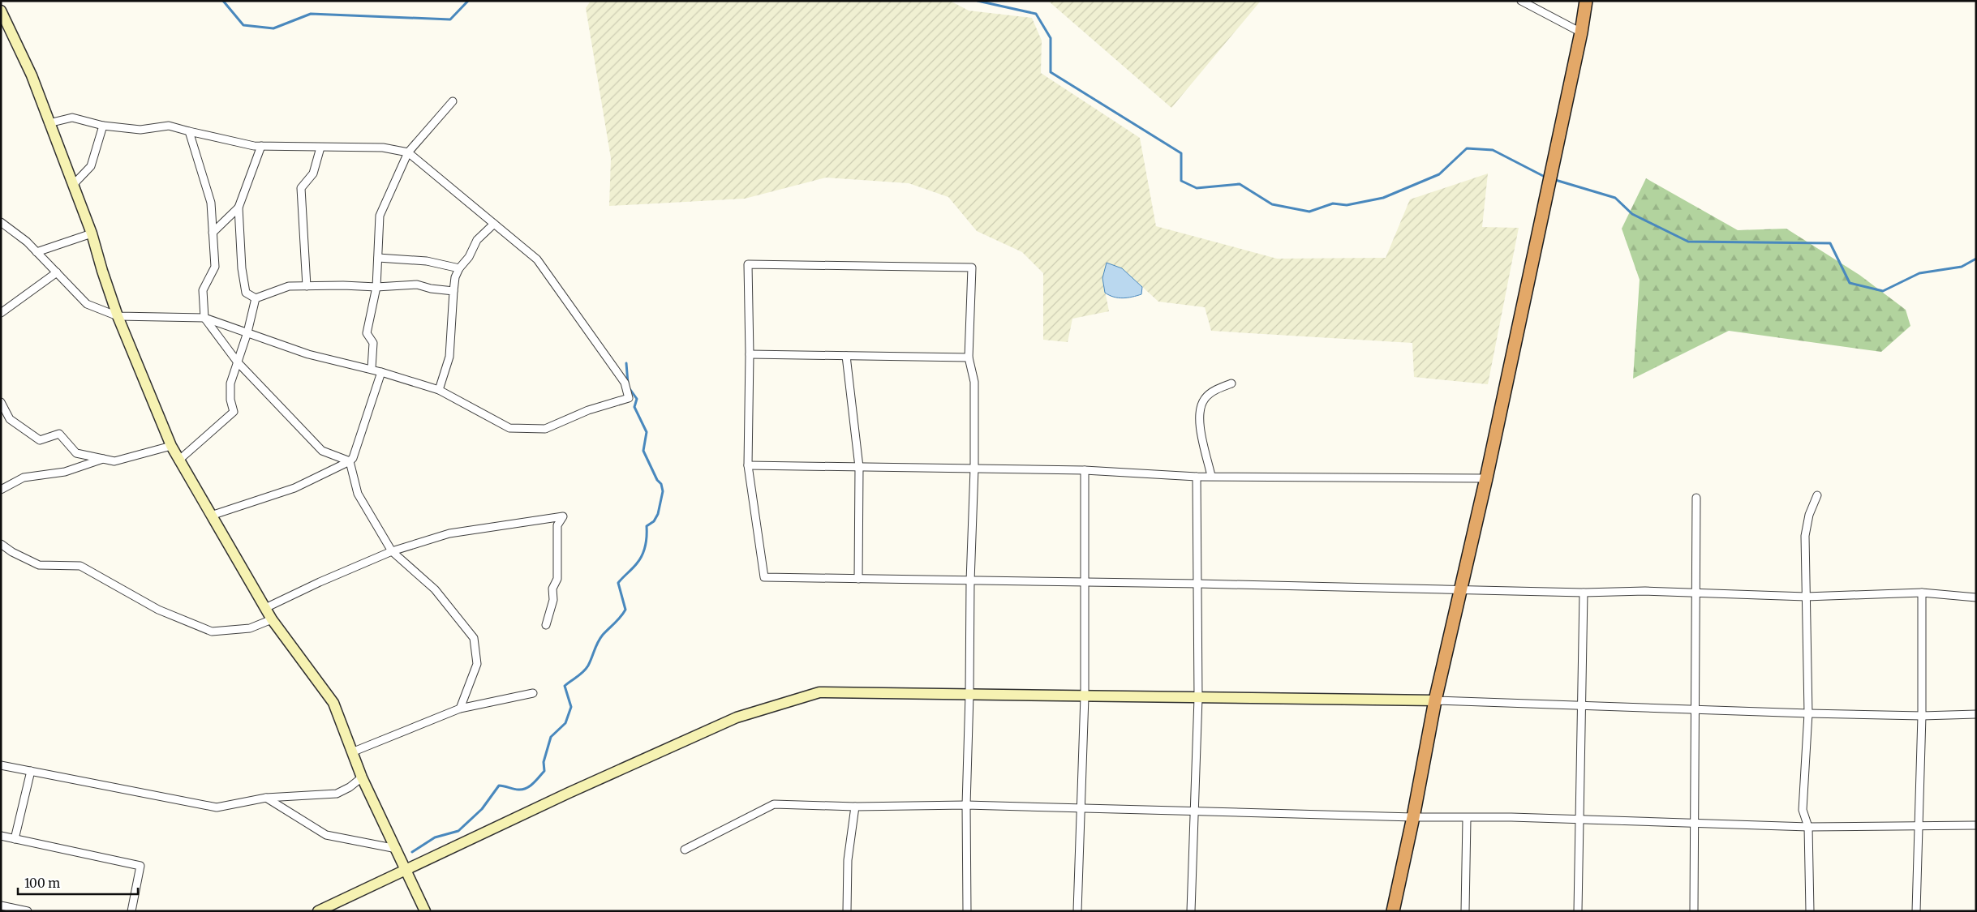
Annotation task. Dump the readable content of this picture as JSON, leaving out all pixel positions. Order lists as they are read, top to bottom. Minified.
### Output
{"scale_bar":"100 m"}
